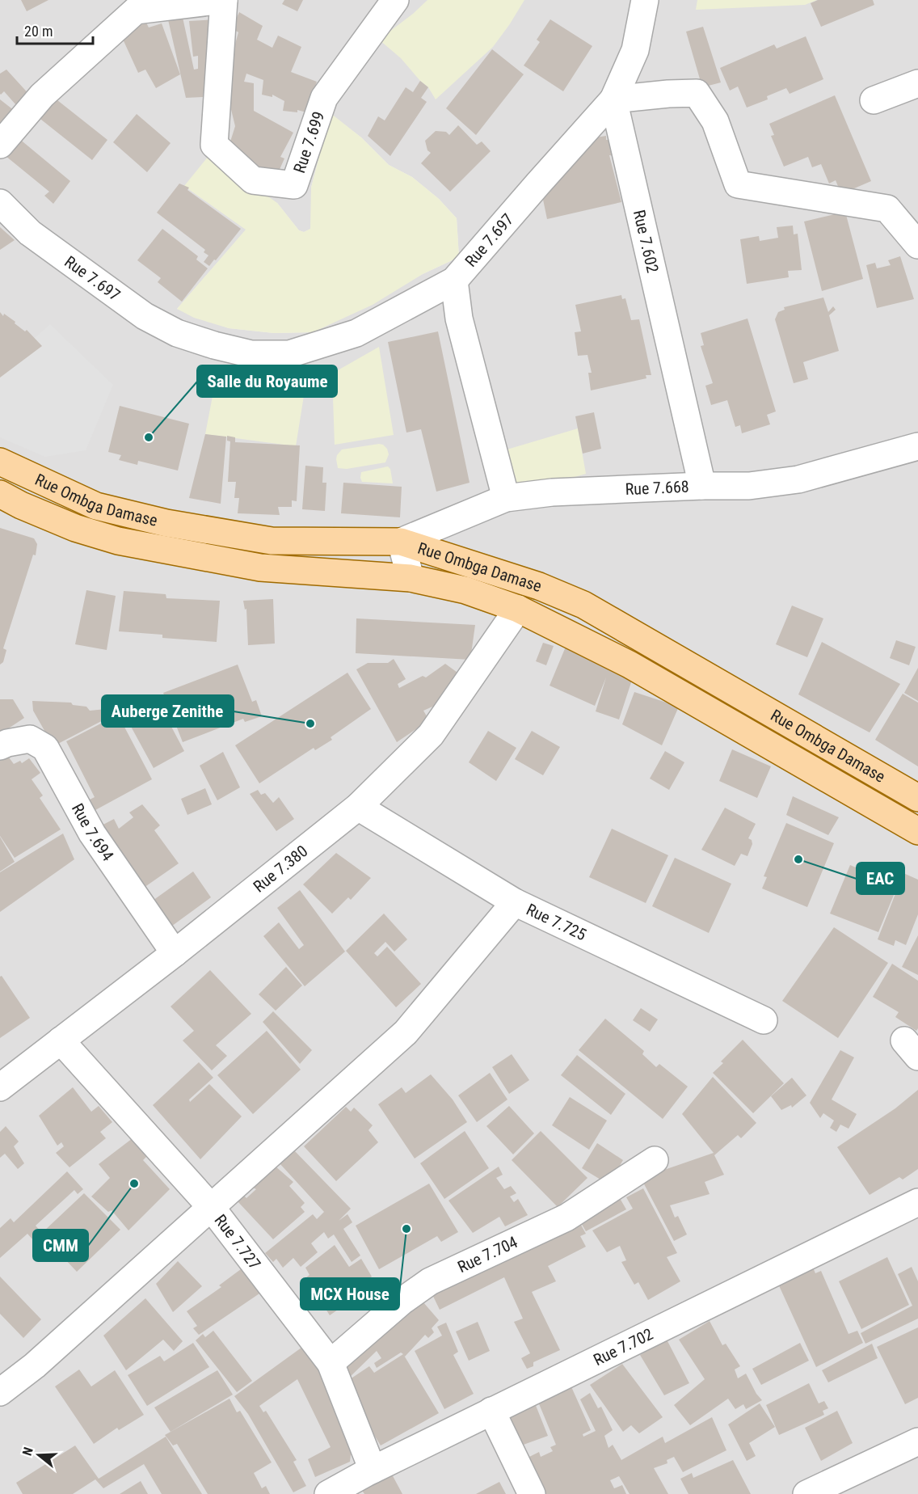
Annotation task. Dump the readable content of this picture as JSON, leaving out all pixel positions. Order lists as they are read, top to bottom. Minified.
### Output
{"streets":{"main road":["Rue Ombga Damase"],"street":["Rue 7.699","Rue 7.697","Rue 7.602","Rue 7.668","Rue 7.694","Rue 7.380","Rue 7.725","Rue 7.727","Rue 7.704","Rue 7.702"]},"crossings":[["Rue 7.697","Rue 7.602"],["Rue 7.602","Rue 7.668"],["Rue 7.668","Rue Ombga Damase"],["Rue Ombga Damase","Rue 7.380"],["Rue 7.694","Rue 7.380"],["Rue 7.380","Rue 7.725"],["Rue 7.380","Rue 7.727"],["Rue 7.727","Rue 7.704"],["Rue 7.727","Rue 7.702"]],"places":["Salle du Royaume","Auberge Zenithe","EAC","CMM","MCX House"],"scale_bar":"20 m","north":"left"}
